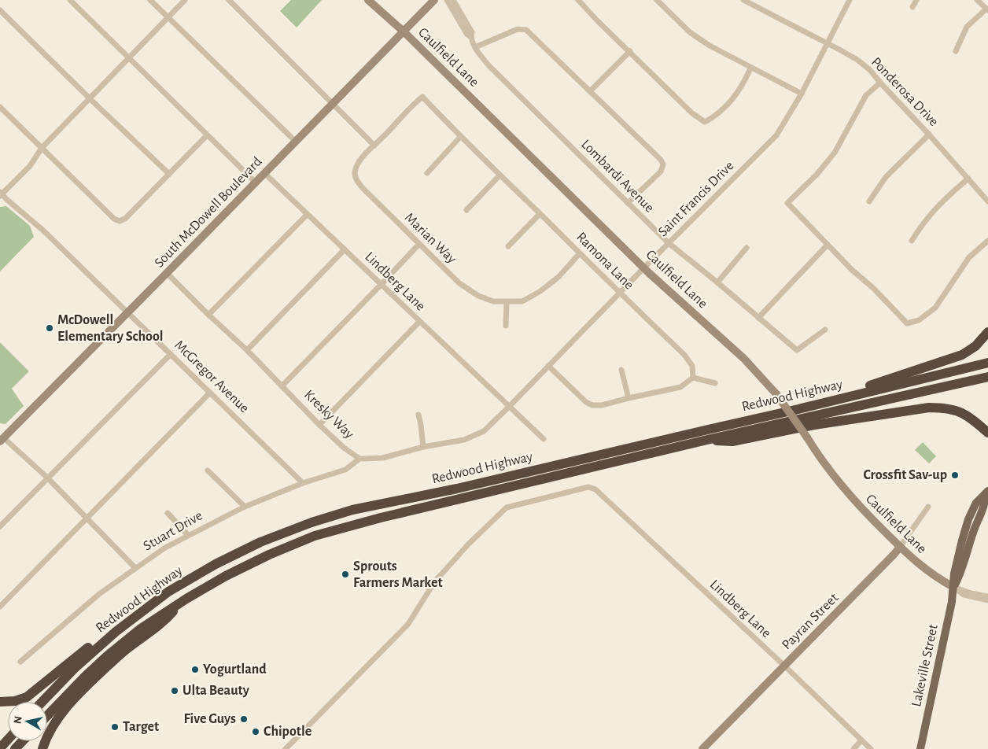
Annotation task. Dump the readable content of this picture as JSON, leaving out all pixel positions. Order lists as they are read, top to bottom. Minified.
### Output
{"streets":{"highway":["Redwood Highway"],"main road":["Caulfield Lane","South McDowell Boulevard","Payran Street","Lakeville Street"],"street":["Ponderosa Drive","Lombardi Avenue","Saint Francis Drive","Marian Way","Ramona Lane","Lindberg Lane","McGregor Avenue","Kresky Way","Stuart Drive"]},"crossings":[["Caulfield Lane","Saint Francis Drive"],["Caulfield Lane","South McDowell Boulevard"],["Caulfield Lane","Payran Street"],["Caulfield Lane","Lakeville Street"],["Ponderosa Drive","Saint Francis Drive"],["Lombardi Avenue","Saint Francis Drive"],["Saint Francis Drive","Ramona Lane"],["Saint Francis Drive","Lindberg Lane"],["South McDowell Boulevard","Lindberg Lane"],["South McDowell Boulevard","McGregor Avenue"],["South McDowell Boulevard","Kresky Way"],["Marian Way","Ramona Lane"],["Lindberg Lane","Payran Street"],["McGregor Avenue","Stuart Drive"],["Kresky Way","Stuart Drive"]],"places":["McDowell Elementary School","Crossfit Sav-up","Sprouts Farmers Market","Yogurtland","Ulta Beauty","Five Guys","Target","Chipotle"],"north":"left"}
